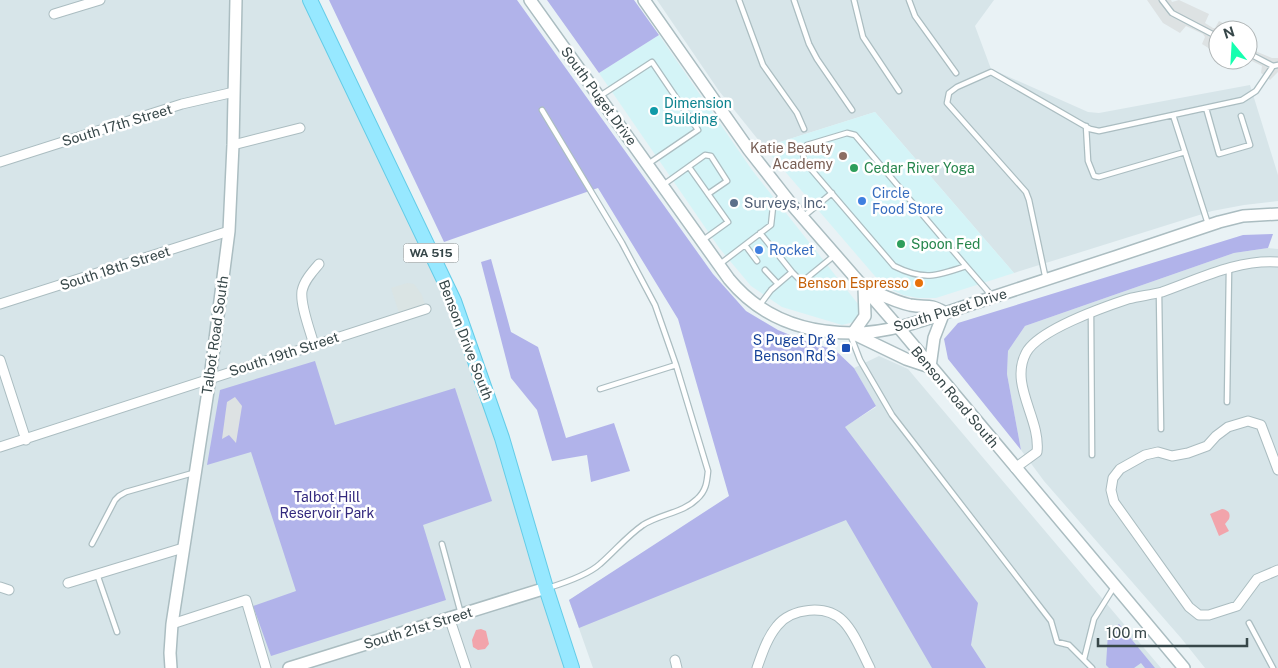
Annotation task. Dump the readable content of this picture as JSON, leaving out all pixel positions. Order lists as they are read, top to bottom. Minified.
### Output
{"streets":{"main road":["WA 515","Benson Drive South"],"street":["South Puget Drive","South 17th Street","South 18th Street","Talbot Road South","South 19th Street","Benson Road South","South 21st Street"]},"crossings":[["South Puget Drive","Benson Road South"],["South 17th Street","Talbot Road South"],["South 18th Street","Talbot Road South"],["Talbot Road South","South 19th Street"],["Benson Drive South","South 21st Street"]],"parks":["Talbot Hill Reservoir Park"],"places":{"other":["Dimension Building","Katie Beauty Academy","Cedar River Yoga","Circle Food Store","Surveys, Inc.","Spoon Fed","Rocket","Benson Espresso"],"transit":["S Puget Dr & Benson Rd S"]},"scale_bar":"100 m","north":"top"}
